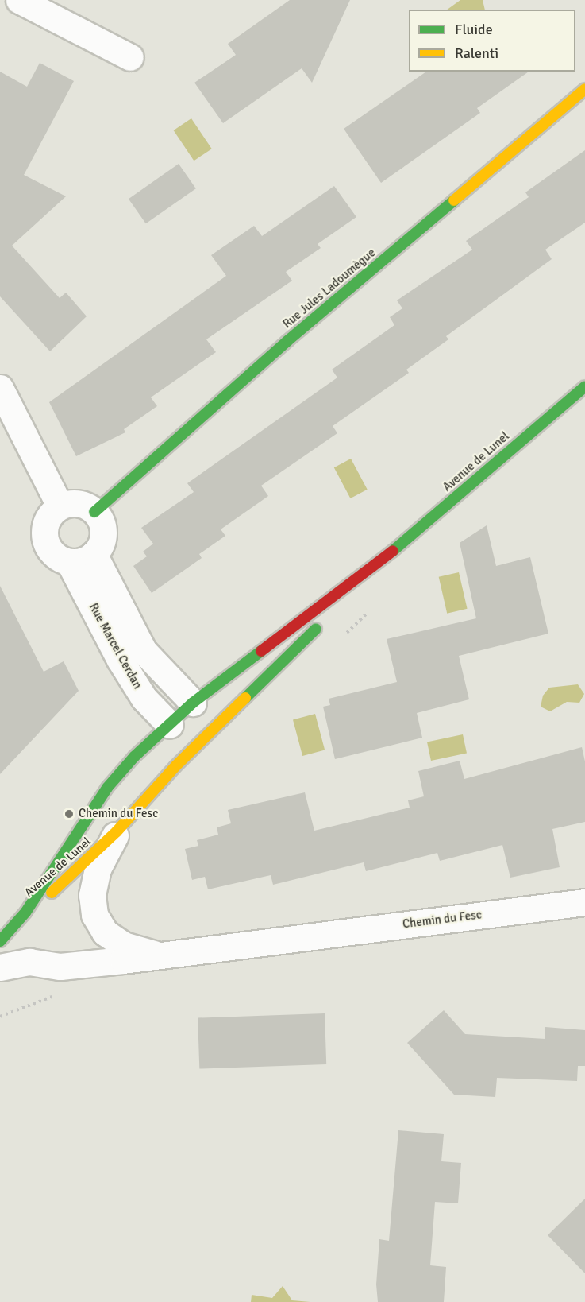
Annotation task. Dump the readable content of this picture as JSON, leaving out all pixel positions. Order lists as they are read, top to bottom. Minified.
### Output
{"streets":{"main road":["Rue Jules Ladoumègue","Avenue de Lunel"],"street":["Rue Marcel Cerdan","Chemin du Fesc"]},"crossings":[["Rue Jules Ladoumègue","Rue Marcel Cerdan"],["Avenue de Lunel","Rue Marcel Cerdan"],["Avenue de Lunel","Chemin du Fesc"]],"places":["Chemin du Fesc"],"legend":["Fluide","Ralenti"]}
